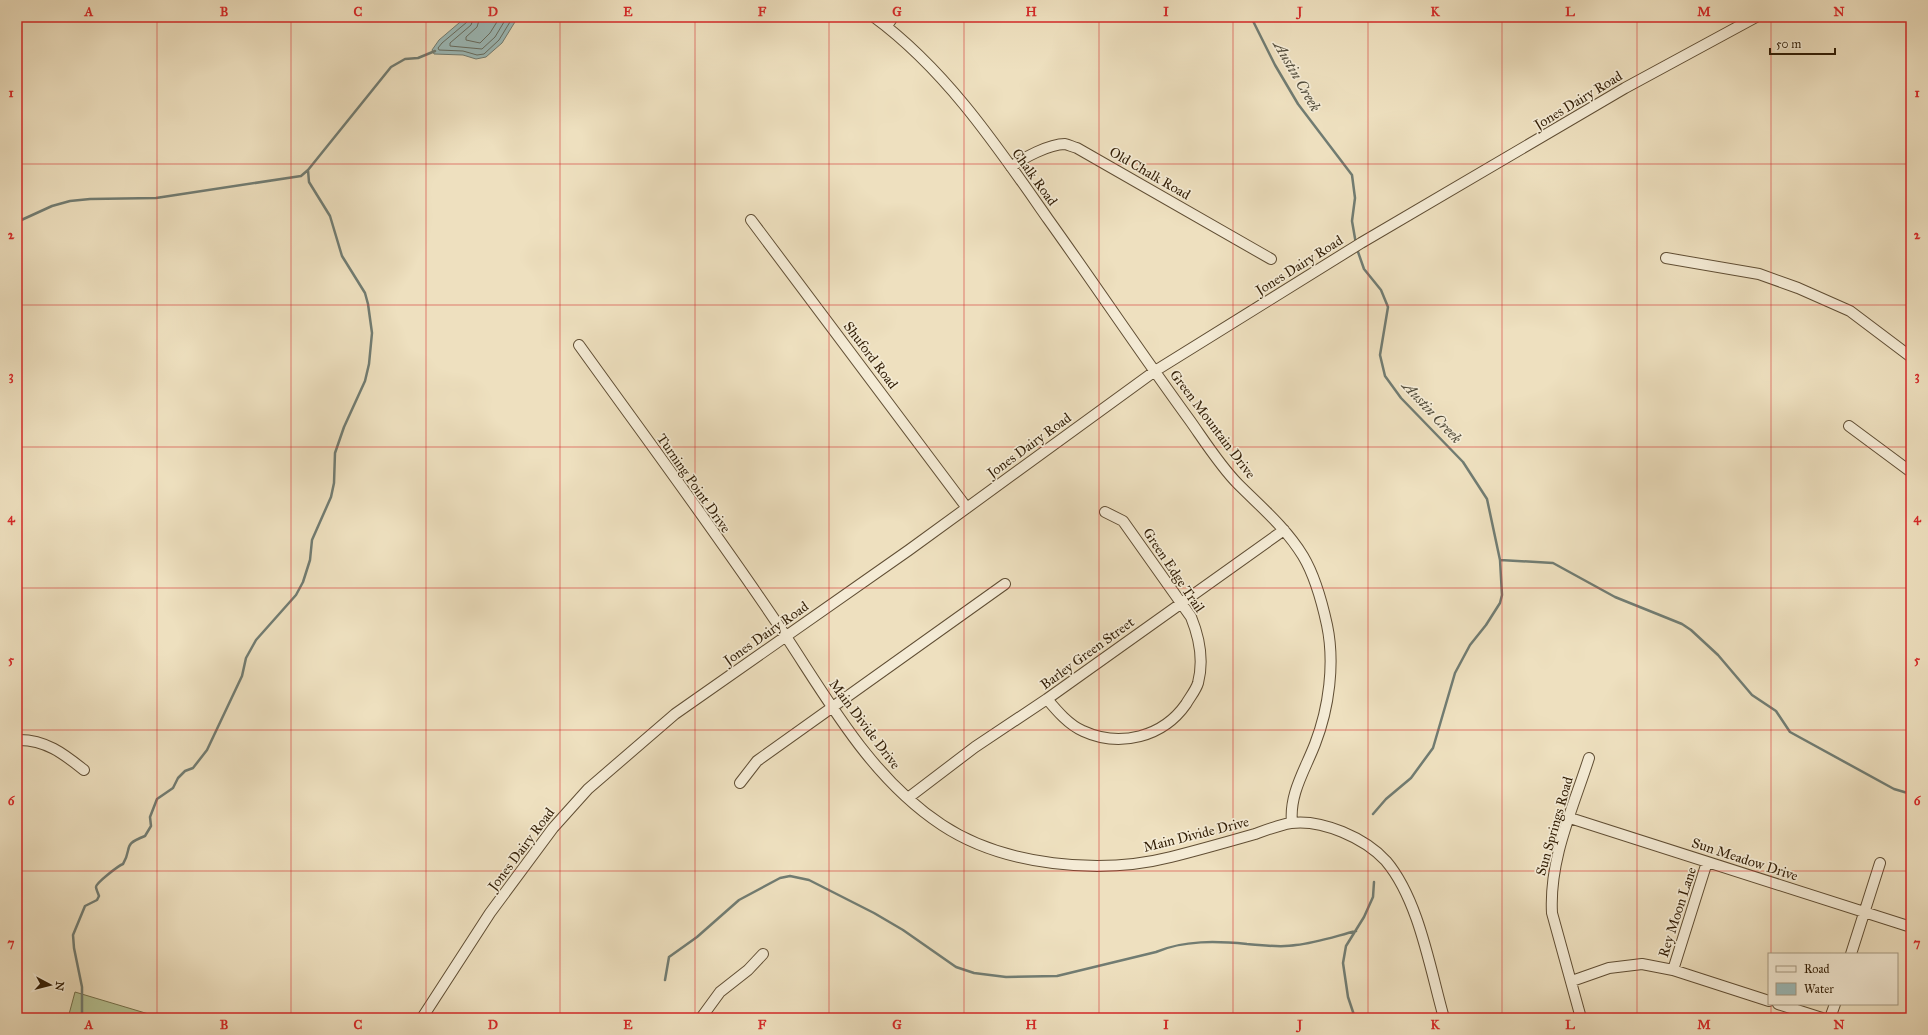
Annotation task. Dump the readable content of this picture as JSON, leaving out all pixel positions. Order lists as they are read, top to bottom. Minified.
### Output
{"streets":{"street":["Jones Dairy Road","Old Chalk Road","Chalk Road","Shuford Road","Green Mountain Drive","Turning Point Drive","Green Edge Trail","Barley Green Street","Main Divide Drive","Sun Springs Road","Sun Meadow Drive","Rey Moon Lane"]},"crossings":[["Jones Dairy Road","Chalk Road"],["Jones Dairy Road","Shuford Road"],["Jones Dairy Road","Green Mountain Drive"],["Jones Dairy Road","Turning Point Drive"],["Jones Dairy Road","Main Divide Drive"],["Old Chalk Road","Chalk Road"],["Chalk Road","Green Mountain Drive"],["Green Mountain Drive","Barley Green Street"],["Green Mountain Drive","Main Divide Drive"],["Turning Point Drive","Main Divide Drive"],["Green Edge Trail","Barley Green Street"],["Barley Green Street","Main Divide Drive"],["Sun Springs Road","Sun Meadow Drive"],["Sun Meadow Drive","Rey Moon Lane"]],"water":["Austin Creek"],"legend":["Road","Water"],"scale_bar":"50 m","north":"right","grid":{"columns":["A","B","C","D","E","F","G","H","I","J","K","L","M","N"],"rows":["1","2","3","4","5","6","7"]}}
